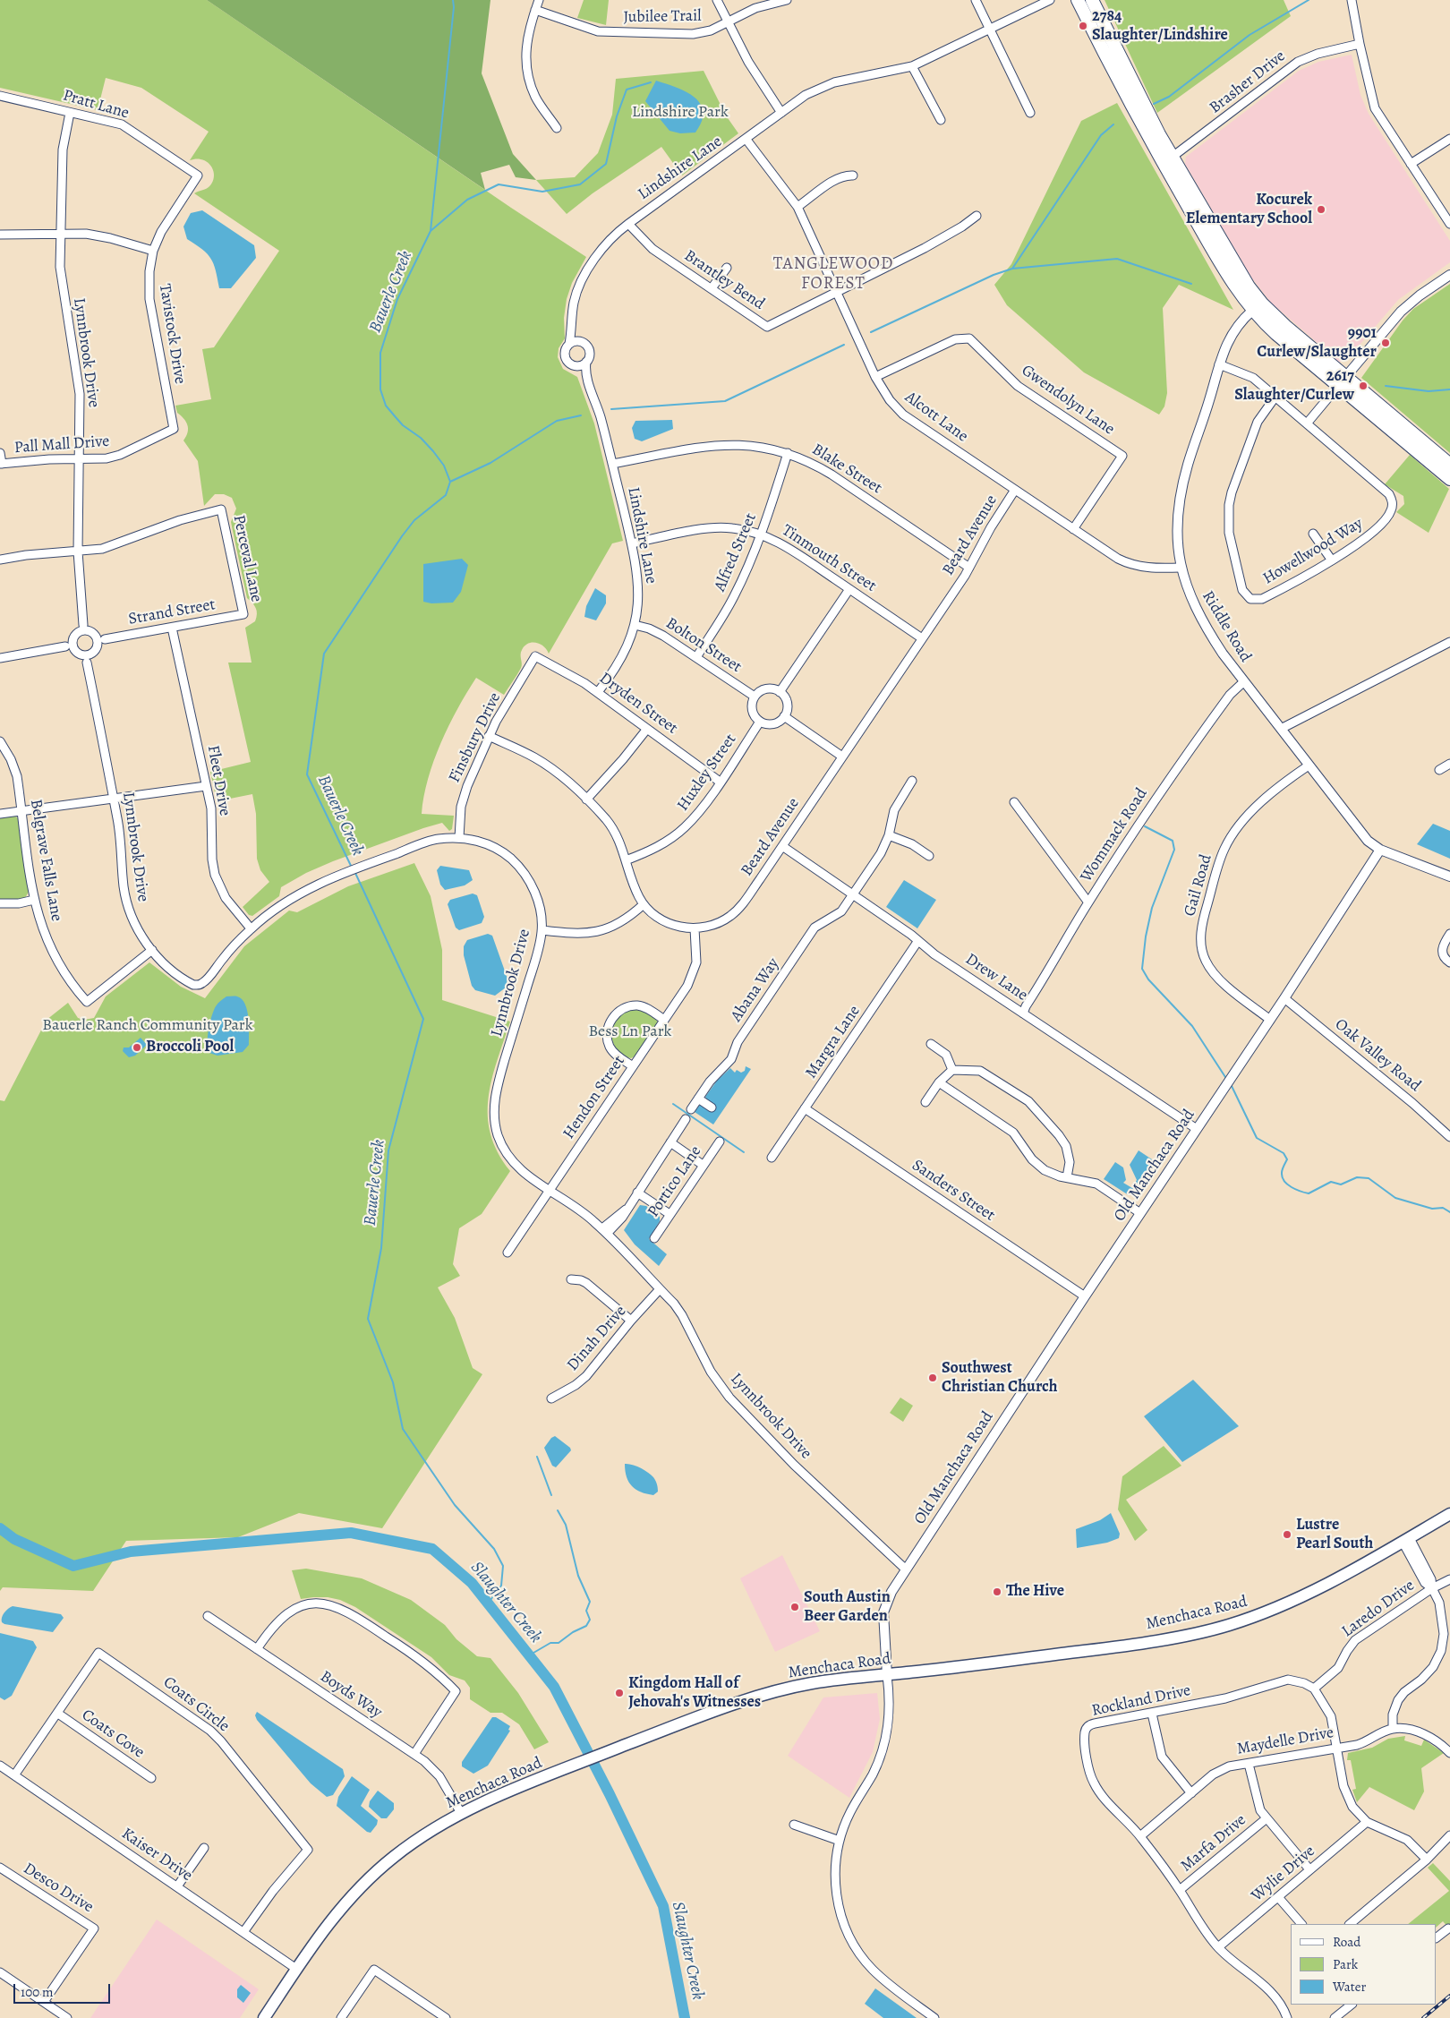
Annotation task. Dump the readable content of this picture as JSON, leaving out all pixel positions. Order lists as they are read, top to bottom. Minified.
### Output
{"streets":{"main road":["Menchaca Road"],"street":["Jubilee Trail","Brasher Drive","Pratt Lane","Lindshire Lane","Brantley Bend","Tavistock Drive","Lynnbrook Drive","Gwendolyn Lane","Alcott Lane","Pall Mall Drive","Blake Street","Beard Avenue","Howellwood Way","Alfred Street","Perceval Lane","Tinmouth Street","Strand Street","Riddle Road","Bolton Street","Dryden Street","Finsbury Drive","Huxley Street","Fleet Drive","Wommack Road","Belgrave Falls Lane","Gail Road","Drew Lane","Abana Way","Margra Lane","Oak Valley Road","Hendon Street","Old Manchaca Road","Portico Lane","Sanders Street","Dinah Drive","Laredo Drive","Boyds Way","Rockland Drive","Coats Circle","Coats Cove","Maydelle Drive","Marfa Drive","Kaiser Drive","Wylie Drive","Desco Drive"]},"crossings":[["Pratt Lane","Tavistock Drive"],["Pratt Lane","Lynnbrook Drive"],["Lindshire Lane","Brantley Bend"],["Lindshire Lane","Alcott Lane"],["Lindshire Lane","Blake Street"],["Lindshire Lane","Tinmouth Street"],["Lindshire Lane","Bolton Street"],["Lindshire Lane","Dryden Street"],["Brantley Bend","Alcott Lane"],["Tavistock Drive","Pall Mall Drive"],["Lynnbrook Drive","Pall Mall Drive"],["Lynnbrook Drive","Perceval Lane"],["Lynnbrook Drive","Finsbury Drive"],["Lynnbrook Drive","Fleet Drive"],["Lynnbrook Drive","Belgrave Falls Lane"],["Lynnbrook Drive","Hendon Street"],["Lynnbrook Drive","Old Manchaca Road"],["Lynnbrook Drive","Dinah Drive"],["Gwendolyn Lane","Alcott Lane"],["Alcott Lane","Beard Avenue"],["Alcott Lane","Riddle Road"],["Blake Street","Beard Avenue"],["Blake Street","Alfred Street"],["Beard Avenue","Tinmouth Street"],["Beard Avenue","Finsbury Drive"],["Beard Avenue","Huxley Street"],["Beard Avenue","Drew Lane"],["Beard Avenue","Hendon Street"],["Howellwood Way","Riddle Road"],["Alfred Street","Tinmouth Street"],["Alfred Street","Bolton Street"],["Perceval Lane","Strand Street"],["Strand Street","Fleet Drive"],["Riddle Road","Wommack Road"],["Riddle Road","Gail Road"],["Riddle Road","Old Manchaca Road"],["Bolton Street","Huxley Street"],["Dryden Street","Finsbury Drive"],["Dryden Street","Huxley Street"],["Wommack Road","Drew Lane"],["Gail Road","Old Manchaca Road"],["Drew Lane","Abana Way"],["Drew Lane","Margra Lane"],["Drew Lane","Old Manchaca Road"],["Margra Lane","Sanders Street"],["Oak Valley Road","Old Manchaca Road"],["Old Manchaca Road","Sanders Street"],["Old Manchaca Road","Menchaca Road"],["Laredo Drive","Rockland Drive"],["Menchaca Road","Boyds Way"],["Menchaca Road","Kaiser Drive"],["Rockland Drive","Maydelle Drive"],["Rockland Drive","Marfa Drive"],["Rockland Drive","Wylie Drive"],["Coats Circle","Coats Cove"],["Coats Circle","Kaiser Drive"]],"districts":["TANGLEWOOD FOREST"],"water":["Bauerle Creek","Slaughter Creek"],"parks":["Lindshire Park","Bauerle Ranch Community Park","Bess Ln Park"],"places":["2784 Slaughter/Lindshire","Kocurek Elementary School","9901 Curlew/Slaughter","2617 Slaughter/Curlew","Broccoli Pool","Southwest Christian Church","Lustre Pearl South","The Hive","South Austin Beer Garden","Kingdom Hall of Jehovah's Witnesses"],"legend":["Road","Park","Water"],"scale_bar":"100 m"}
